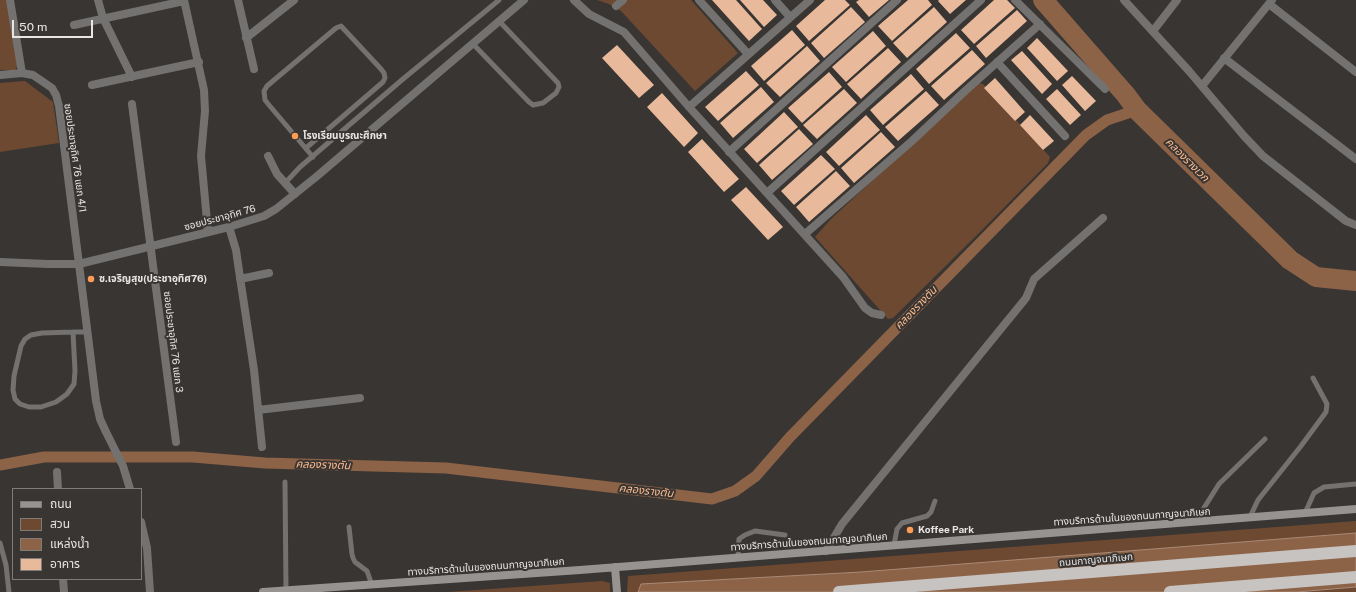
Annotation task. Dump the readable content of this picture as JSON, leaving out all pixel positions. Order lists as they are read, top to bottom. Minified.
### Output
{"streets":{"highway":["ถนนกาญจนาภิเษก"],"main road":["ทางบริการด้านในของถนนกาญจนาภิเษก"],"street":["ซอยประชาอุทิศ 76 แยก 4/1","ซอยประชาอุทิศ 76","ซอยประชาอุทิศ 76 แยก 3"]},"crossings":[["ซอยประชาอุทิศ 76 แยก 4/1","ซอยประชาอุทิศ 76"],["ซอยประชาอุทิศ 76","ซอยประชาอุทิศ 76 แยก 3"]],"water":["คลองรางเวก","คลองรางตัน"],"places":["โรงเรียนบูรณะศึกษา","ซ.เจริญสุข(ประชาอุทิศ76)","Koffee Park"],"legend":["ถนน","สวน","แหล่งน้ำ","อาคาร"],"scale_bar":"50 m"}
